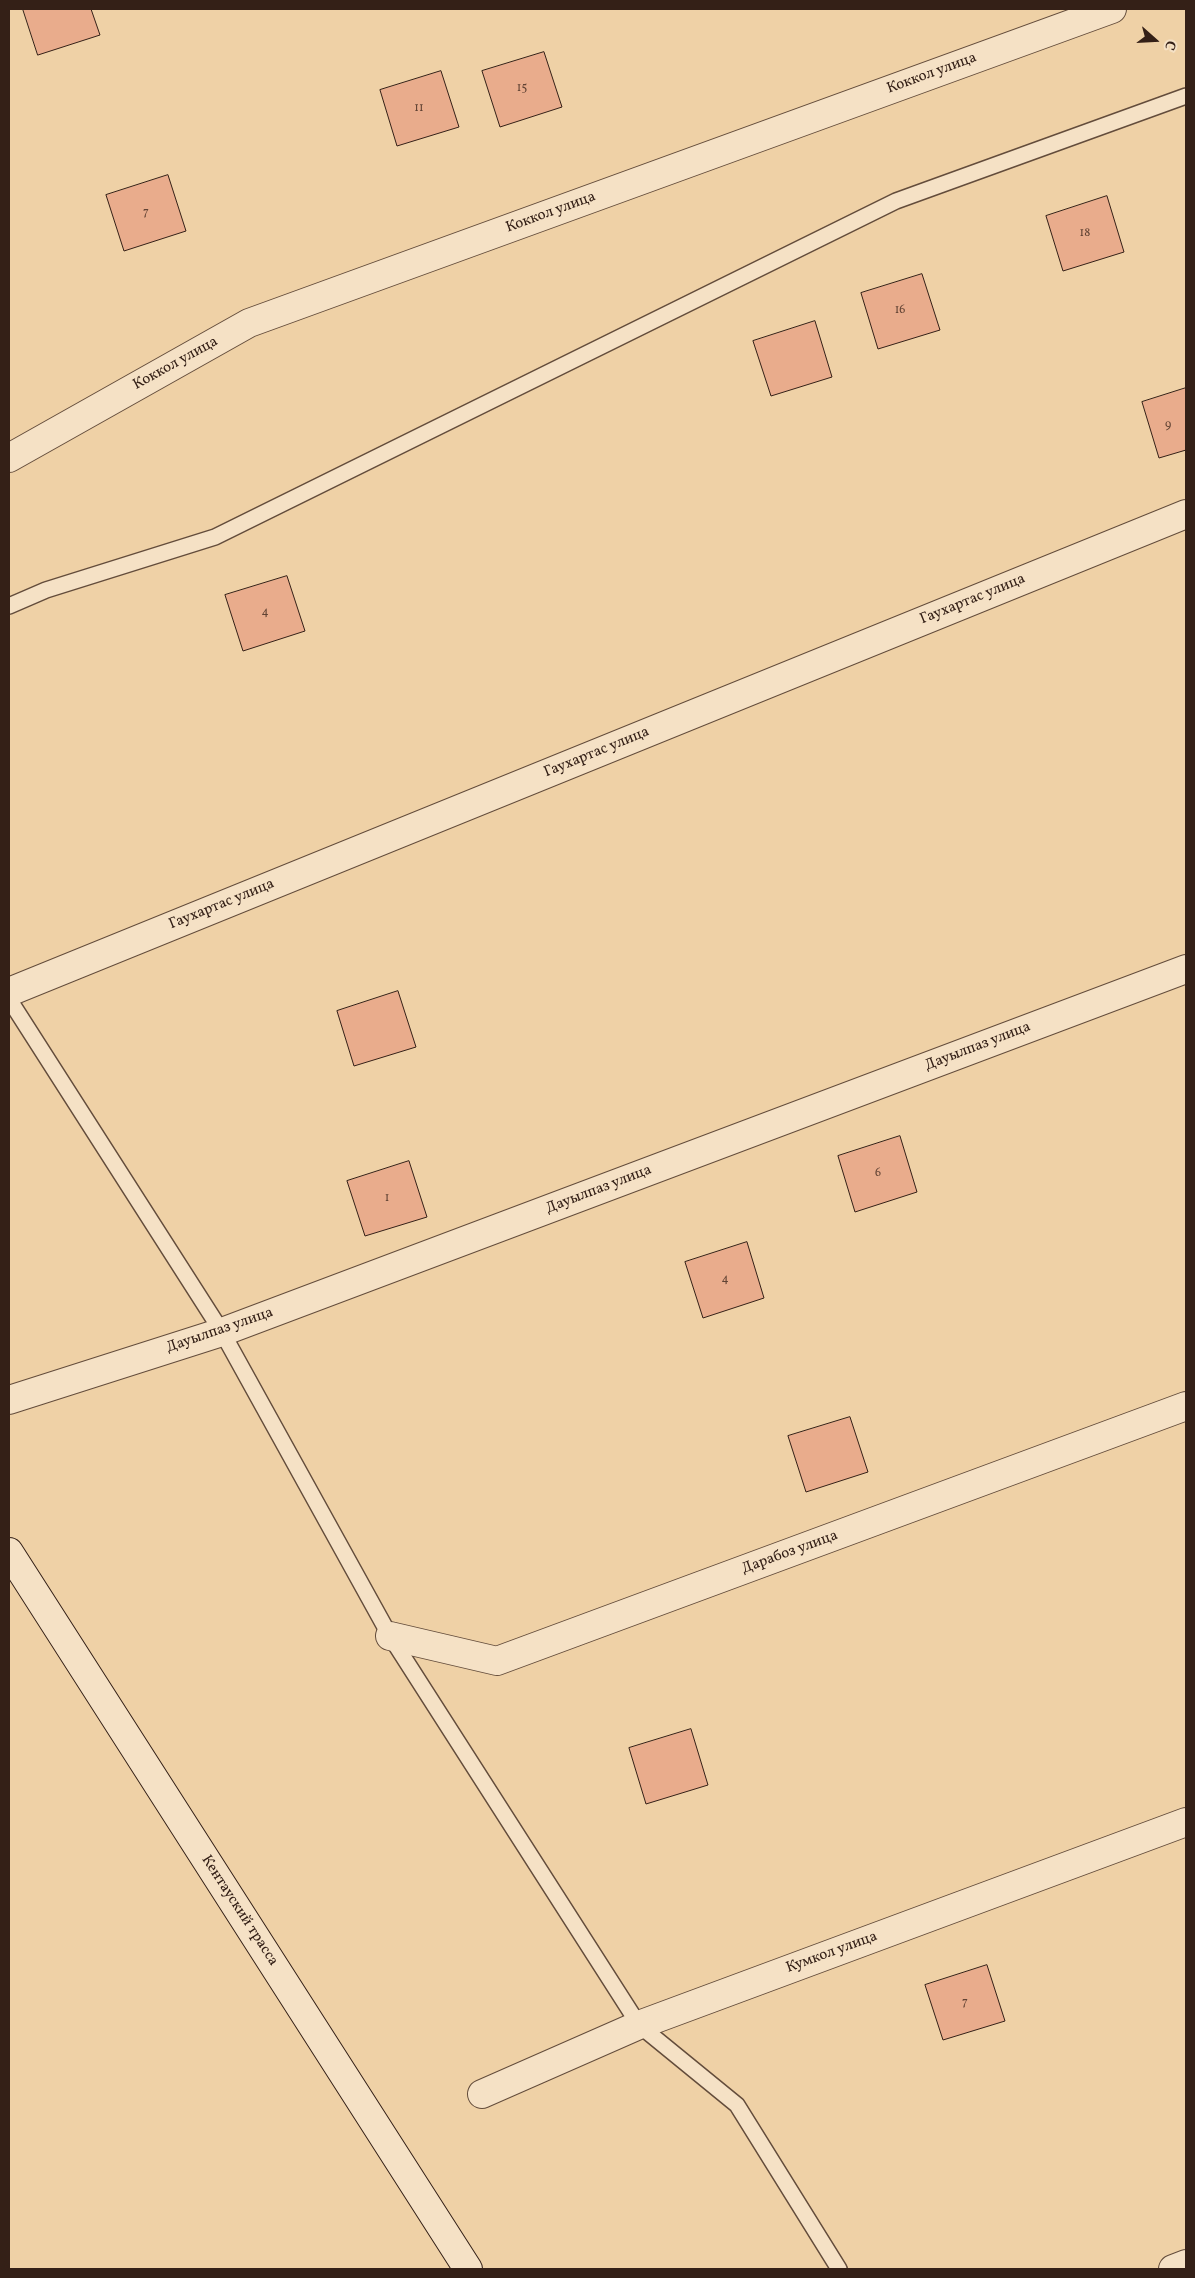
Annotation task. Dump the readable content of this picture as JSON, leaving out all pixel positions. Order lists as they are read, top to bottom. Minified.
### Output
{"streets":{"street":["Коккол улица","Гаухартас улица","Дауылпаз улица","Дарабоз улица","Кентауский трасса","Кумкол улица"]},"house_numbers":["15","11","7","18","16","9","4","6","1","4","7"],"north":"right"}
